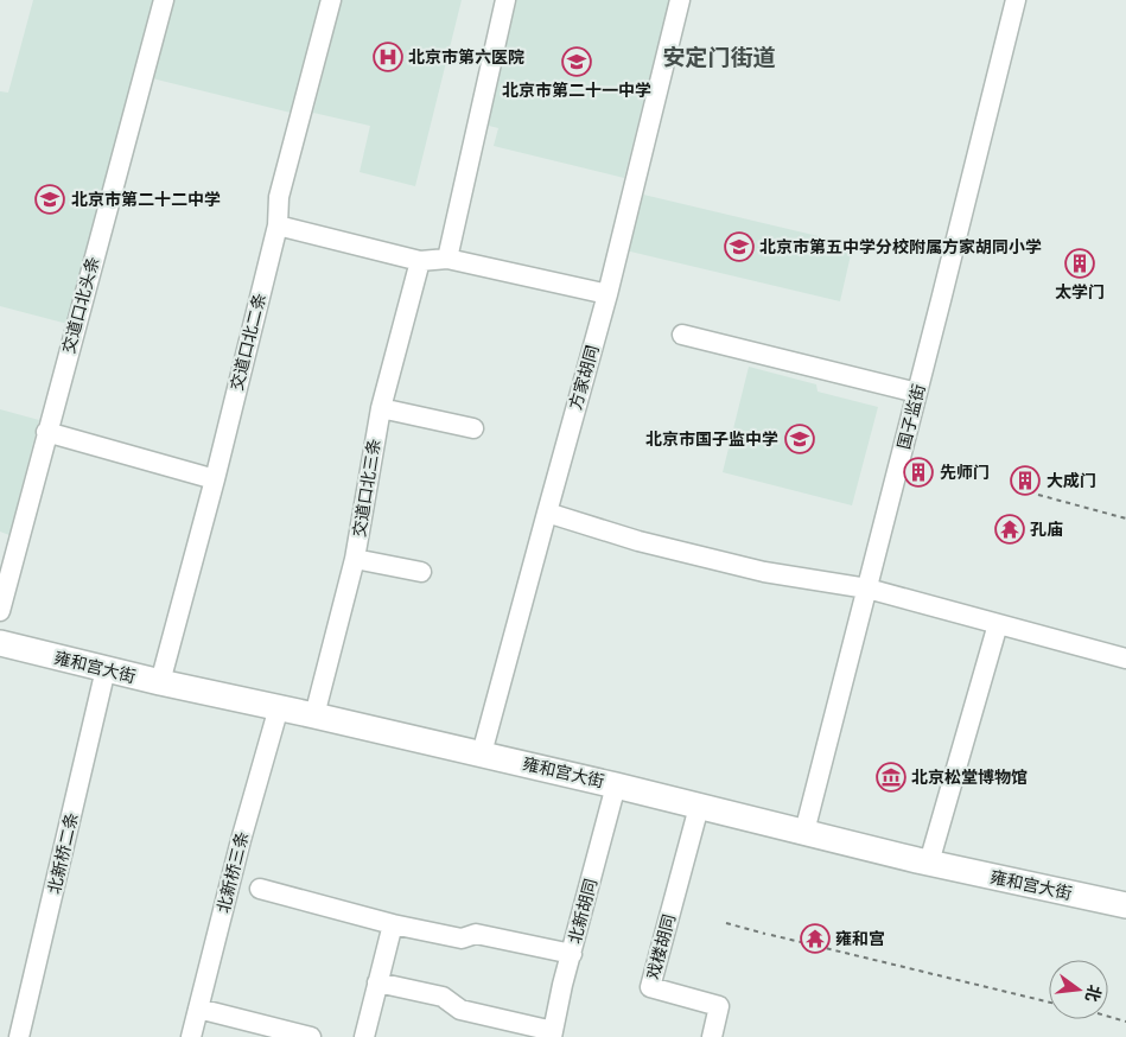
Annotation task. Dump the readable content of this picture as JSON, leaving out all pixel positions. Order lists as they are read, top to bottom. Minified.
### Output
{"streets":{"main road":["雍和宫大街"],"street":["交道口北头条","交道口北二条","方家胡同","国子监街","交道口北三条","北新桥二条","北新桥三条","北新胡同","戏楼胡同"]},"crossings":[["交道口北二条","雍和宫大街"],["方家胡同","雍和宫大街"],["国子监街","雍和宫大街"],["交道口北三条","雍和宫大街"],["雍和宫大街","北新桥二条"],["雍和宫大街","北新桥三条"],["雍和宫大街","北新胡同"],["雍和宫大街","戏楼胡同"]],"districts":["安定门街道"],"places":{"hospital":["北京市第六医院"],"school or university":["北京市第二十一中学","北京市第二十二中学","北京市第五中学分校附属方家胡同小学","北京市国子监中学"],"building":["太学门","先师门","大成门"],"temple":["孔庙","雍和宫"],"museum":["北京松堂博物馆"]},"north":"right"}
